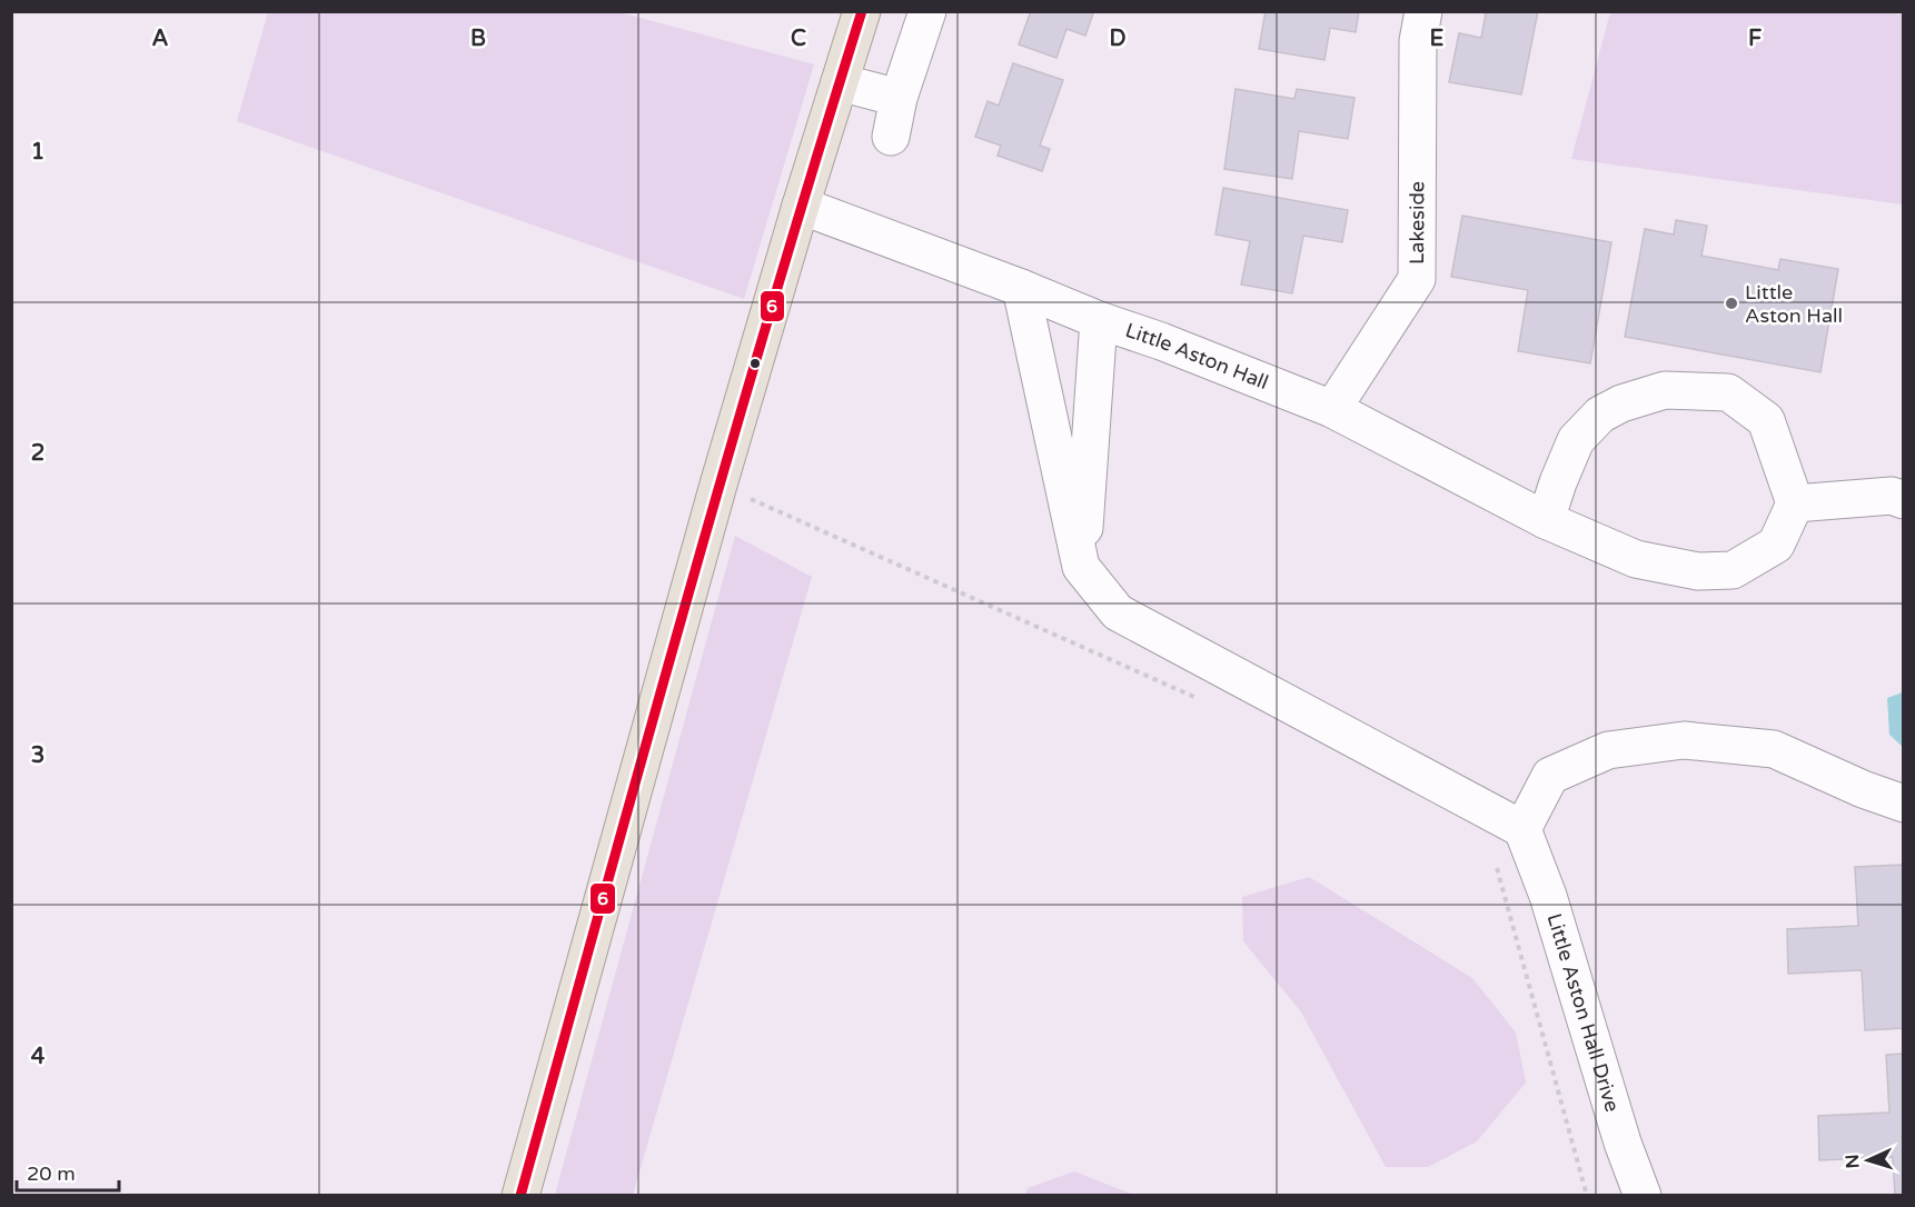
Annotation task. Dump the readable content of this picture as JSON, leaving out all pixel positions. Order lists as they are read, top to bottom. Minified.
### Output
{"streets":{"street":["Lakeside","Little Aston Hall","Little Aston Hall Drive"]},"crossings":[["Lakeside","Little Aston Hall"]],"places":["Little Aston Hall"],"lines":["transit line 6"],"scale_bar":"20 m","north":"left","grid":{"columns":["A","B","C","D","E","F"],"rows":["1","2","3","4"]}}
